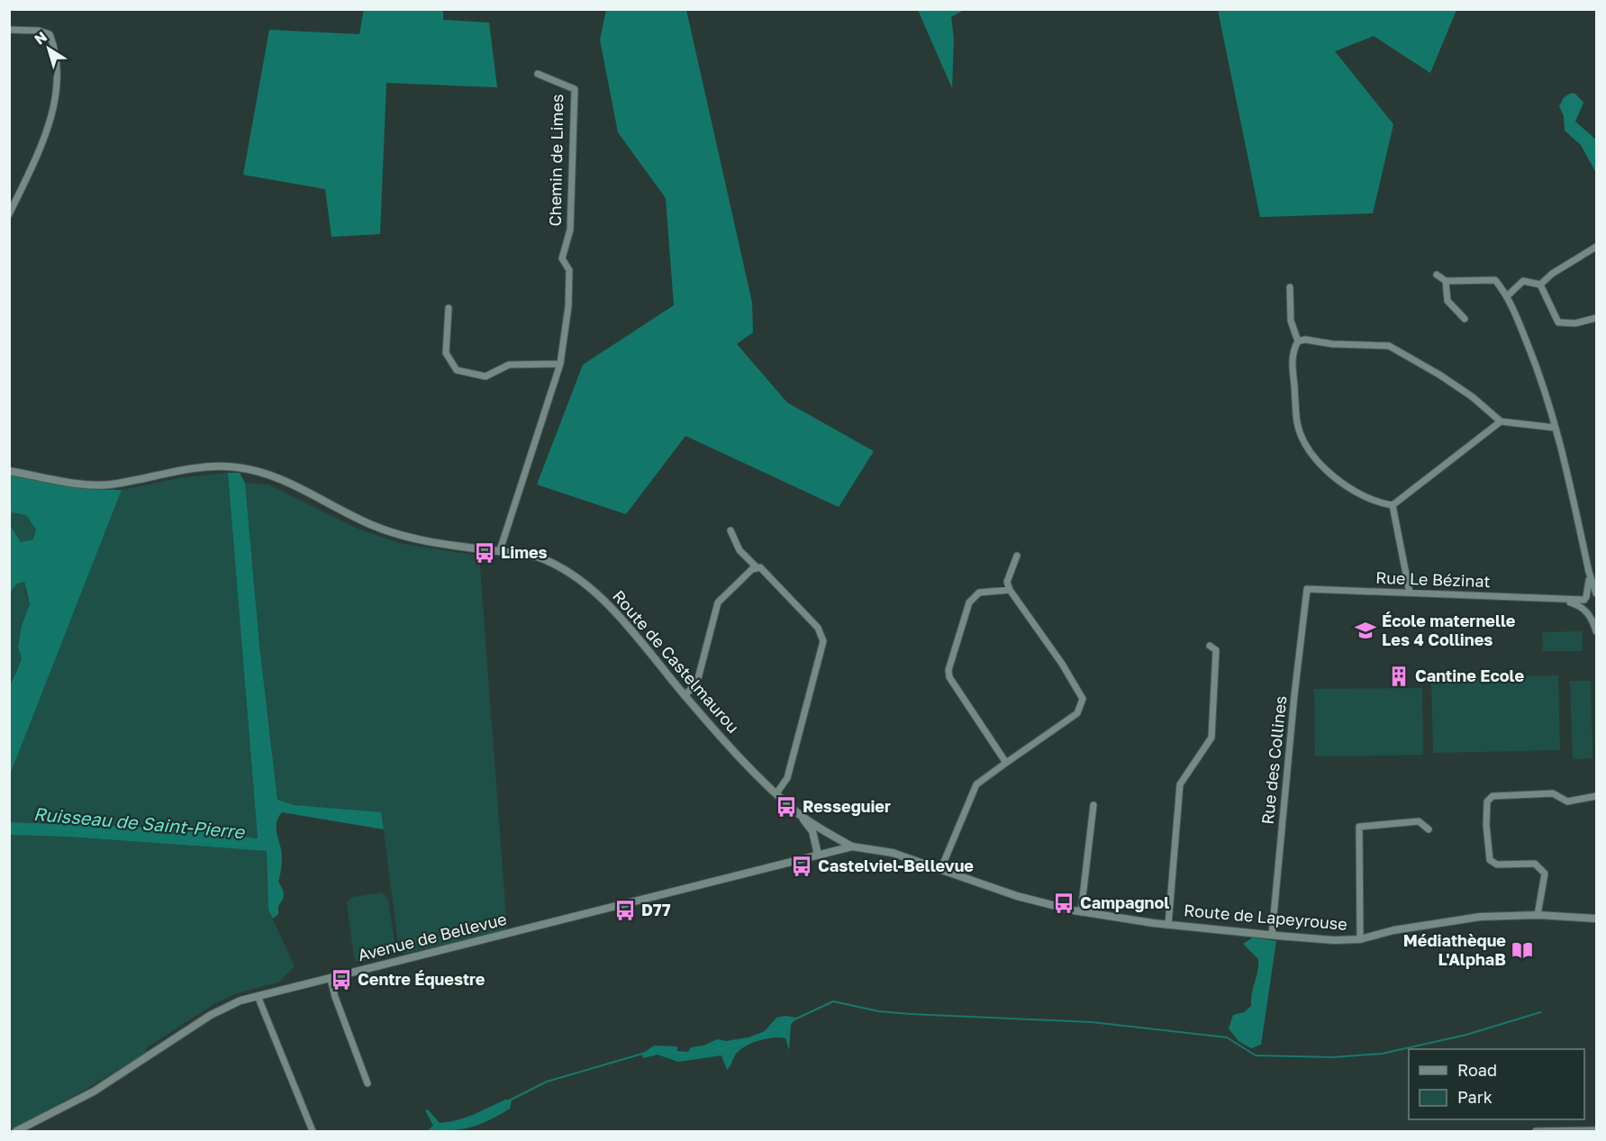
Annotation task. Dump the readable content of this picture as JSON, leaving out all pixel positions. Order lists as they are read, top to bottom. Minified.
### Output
{"streets":{"street":["Chemin de Limes","Rue Le Bézinat","Route de Castelmaurou","Rue des Collines","Route de Lapeyrouse","Avenue de Bellevue"]},"crossings":[["Rue Le Bézinat","Rue des Collines"],["Route de Castelmaurou","Route de Lapeyrouse"],["Route de Castelmaurou","Avenue de Bellevue"],["Rue des Collines","Route de Lapeyrouse"],["Route de Lapeyrouse","Avenue de Bellevue"]],"water":["Ruisseau de Saint-Pierre"],"places":{"bus stop":["Limes","Resseguier","Castelviel-Bellevue","Campagnol","D77","Centre Équestre"],"school or university":["École maternelle Les 4 Collines"],"building":["Cantine Ecole"],"library":["Médiathèque L'AlphaB"]},"legend":["Road","Park"],"north":"top left"}
